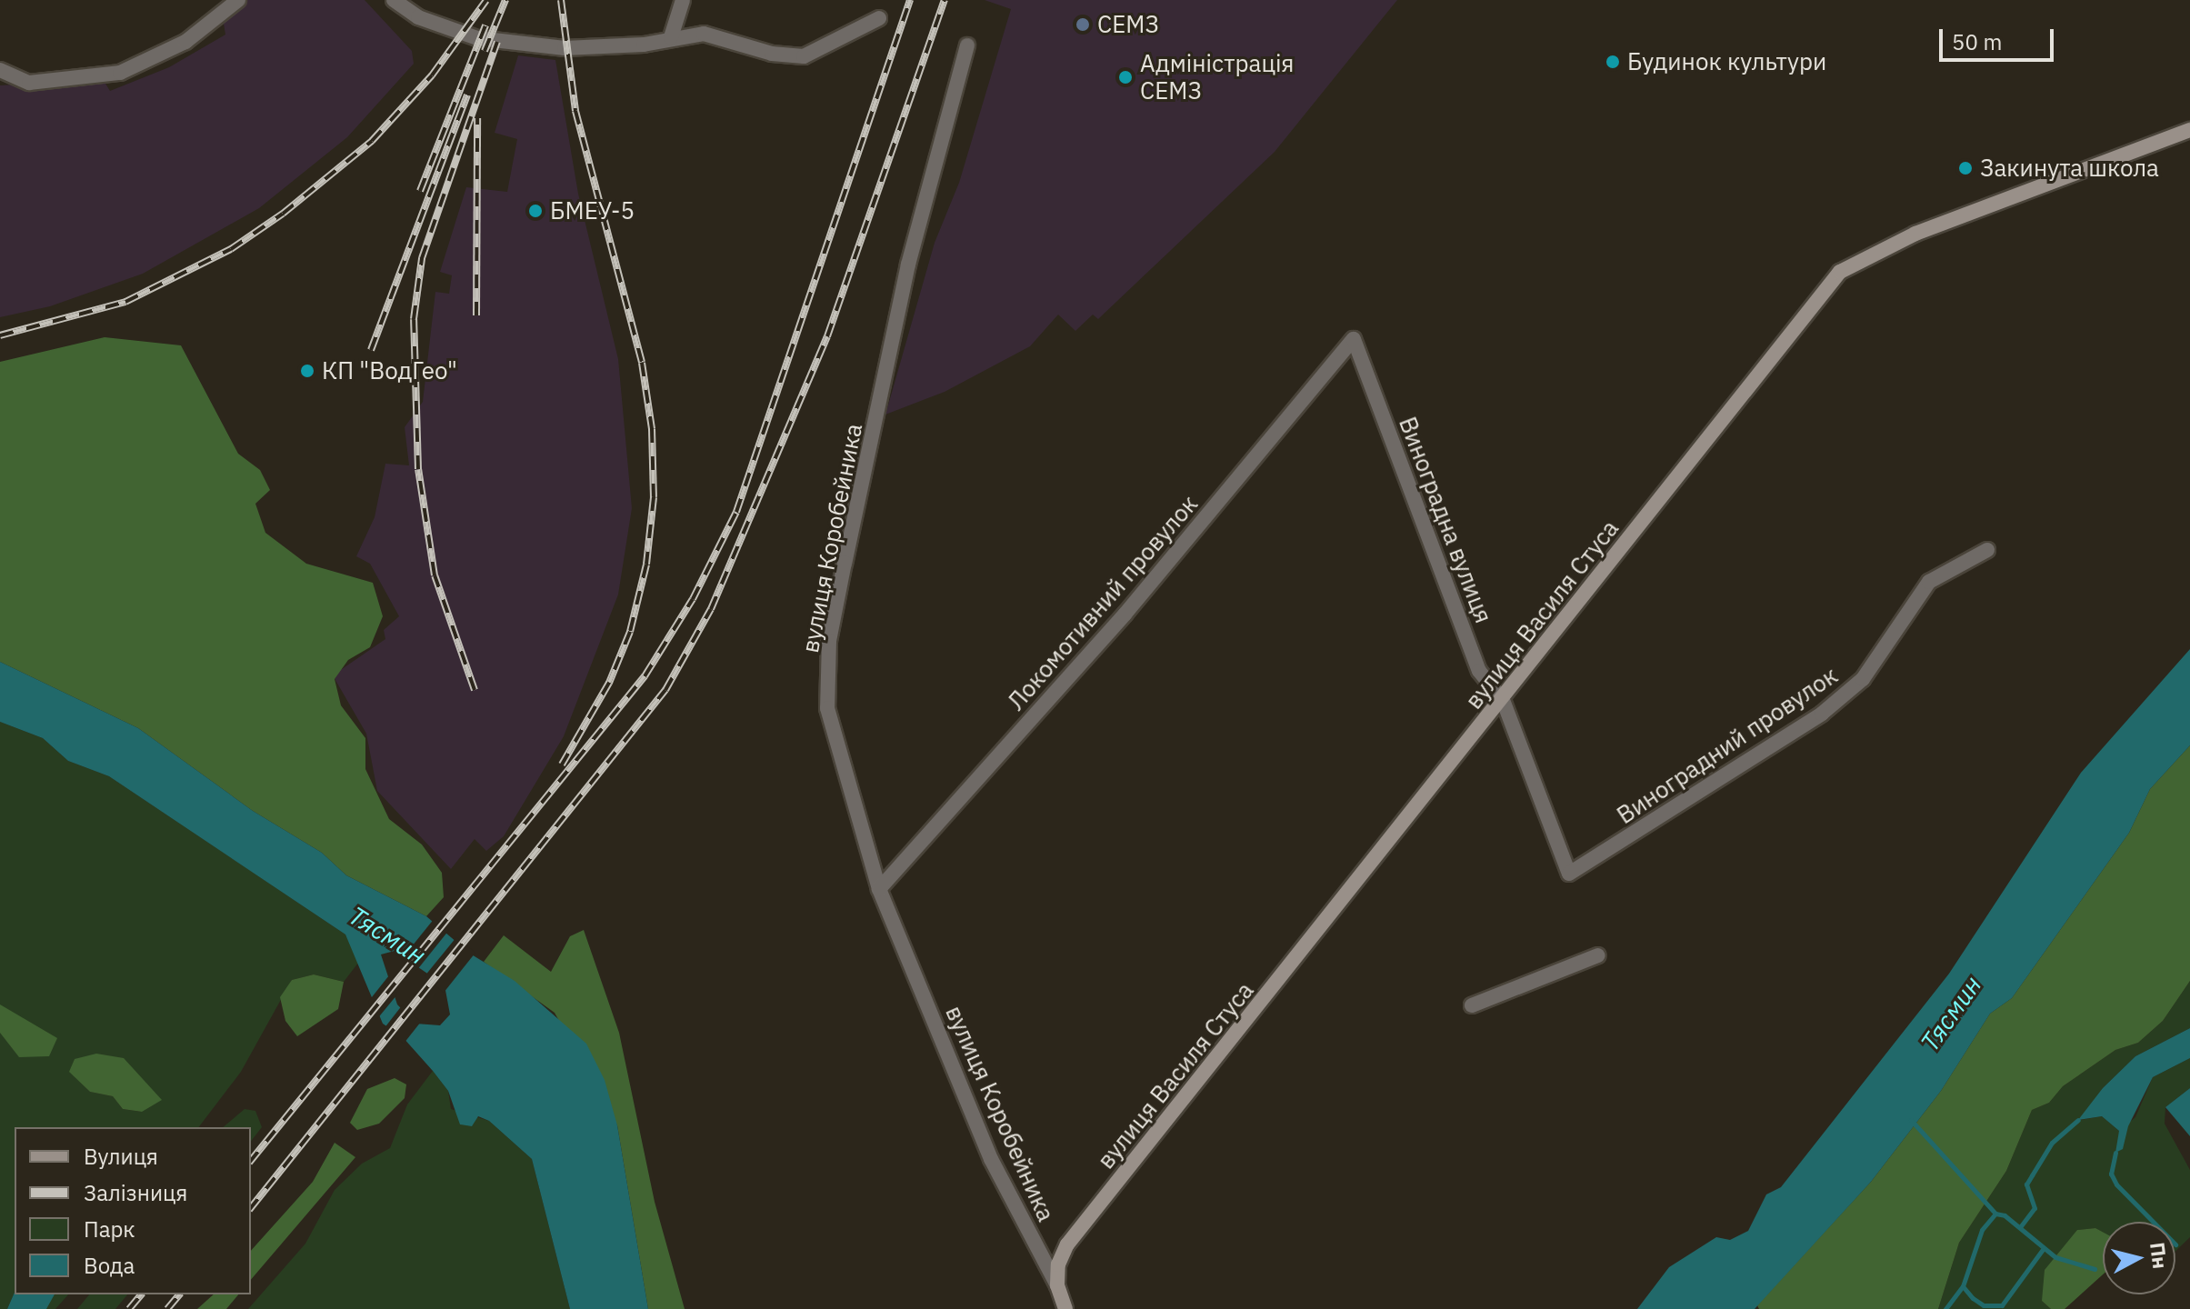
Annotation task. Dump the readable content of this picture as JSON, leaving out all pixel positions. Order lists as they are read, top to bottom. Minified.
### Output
{"streets":{"street":["Виноградна вулиця","вулиця Коробейника","Локомотивний провулок","вулиця Василя Стуса","Виноградний провулок"]},"crossings":[["Виноградна вулиця","Локомотивний провулок"],["Виноградна вулиця","вулиця Василя Стуса"],["Виноградна вулиця","Виноградний провулок"],["вулиця Коробейника","Локомотивний провулок"],["вулиця Коробейника","вулиця Василя Стуса"]],"water":["Тясмин"],"places":["СЕМЗ","Будинок культури","Адміністрація СЕМЗ","Закинута школа","БМЕУ-5","КП \"ВодГео\""],"legend":["Вулиця","Залізниця","Парк","Вода"],"scale_bar":"50 m","north":"right"}
